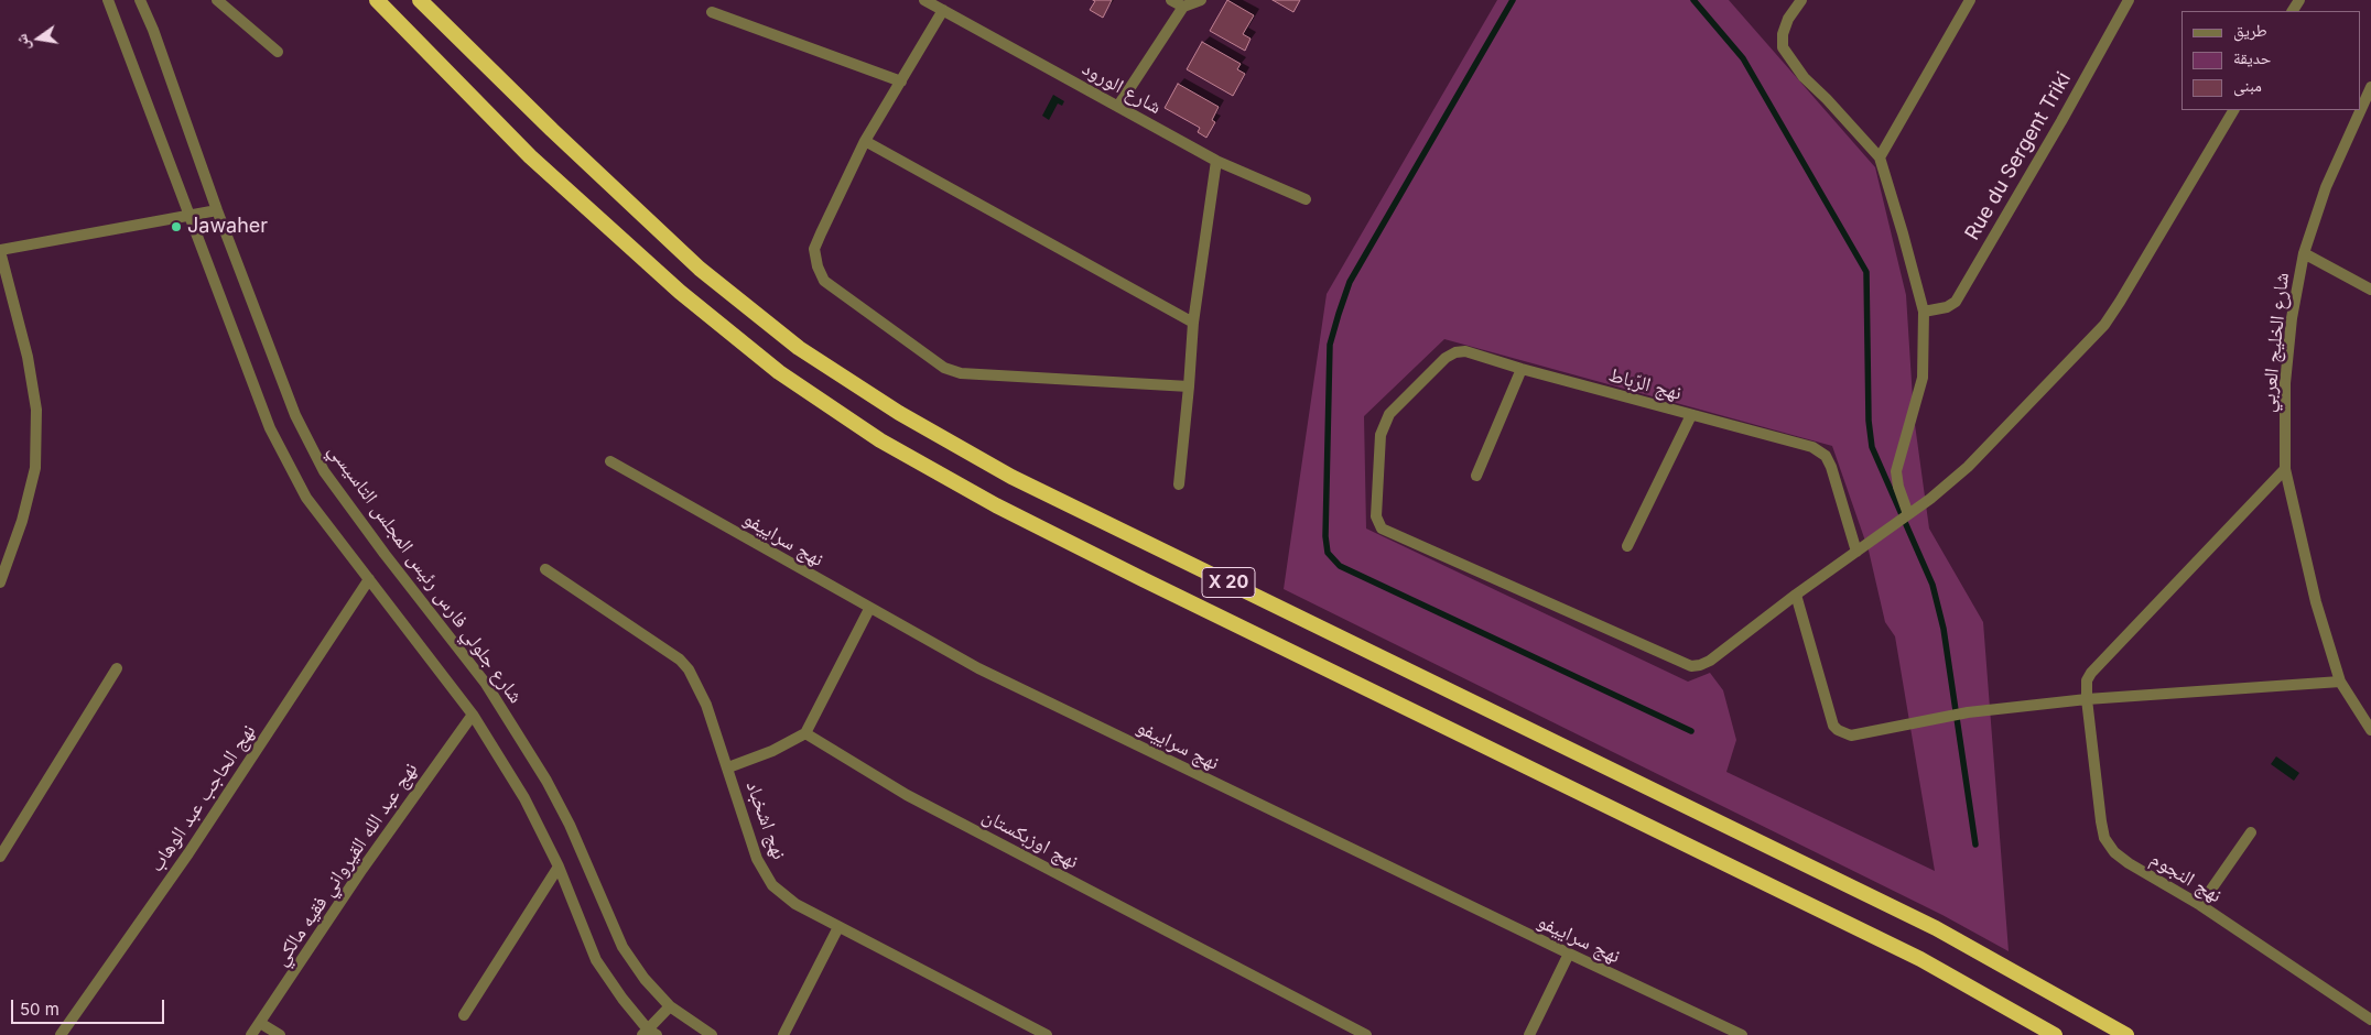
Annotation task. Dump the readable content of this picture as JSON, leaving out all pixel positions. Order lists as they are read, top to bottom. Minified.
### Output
{"streets":{"highway":["X 20"],"street":["شارع الورود","Rue du Sergent Triki","شارع الخليج العربي","نهج الرّباط","نهج سراييفو","شارع جلولي فارس رئيس المجلس التاسيسي","نهج الحاجب عبد الوهاب","نهج اشخباد","نهج اوزبكستان","نهج عبد الله القيرواني فقيه مالكي","نهج النجوم"]},"crossings":[["شارع الخليج العربي","نهج النجوم"]],"places":["Jawaher"],"legend":["طريق","حديقة","مبنى"],"scale_bar":"50 m","north":"left"}
